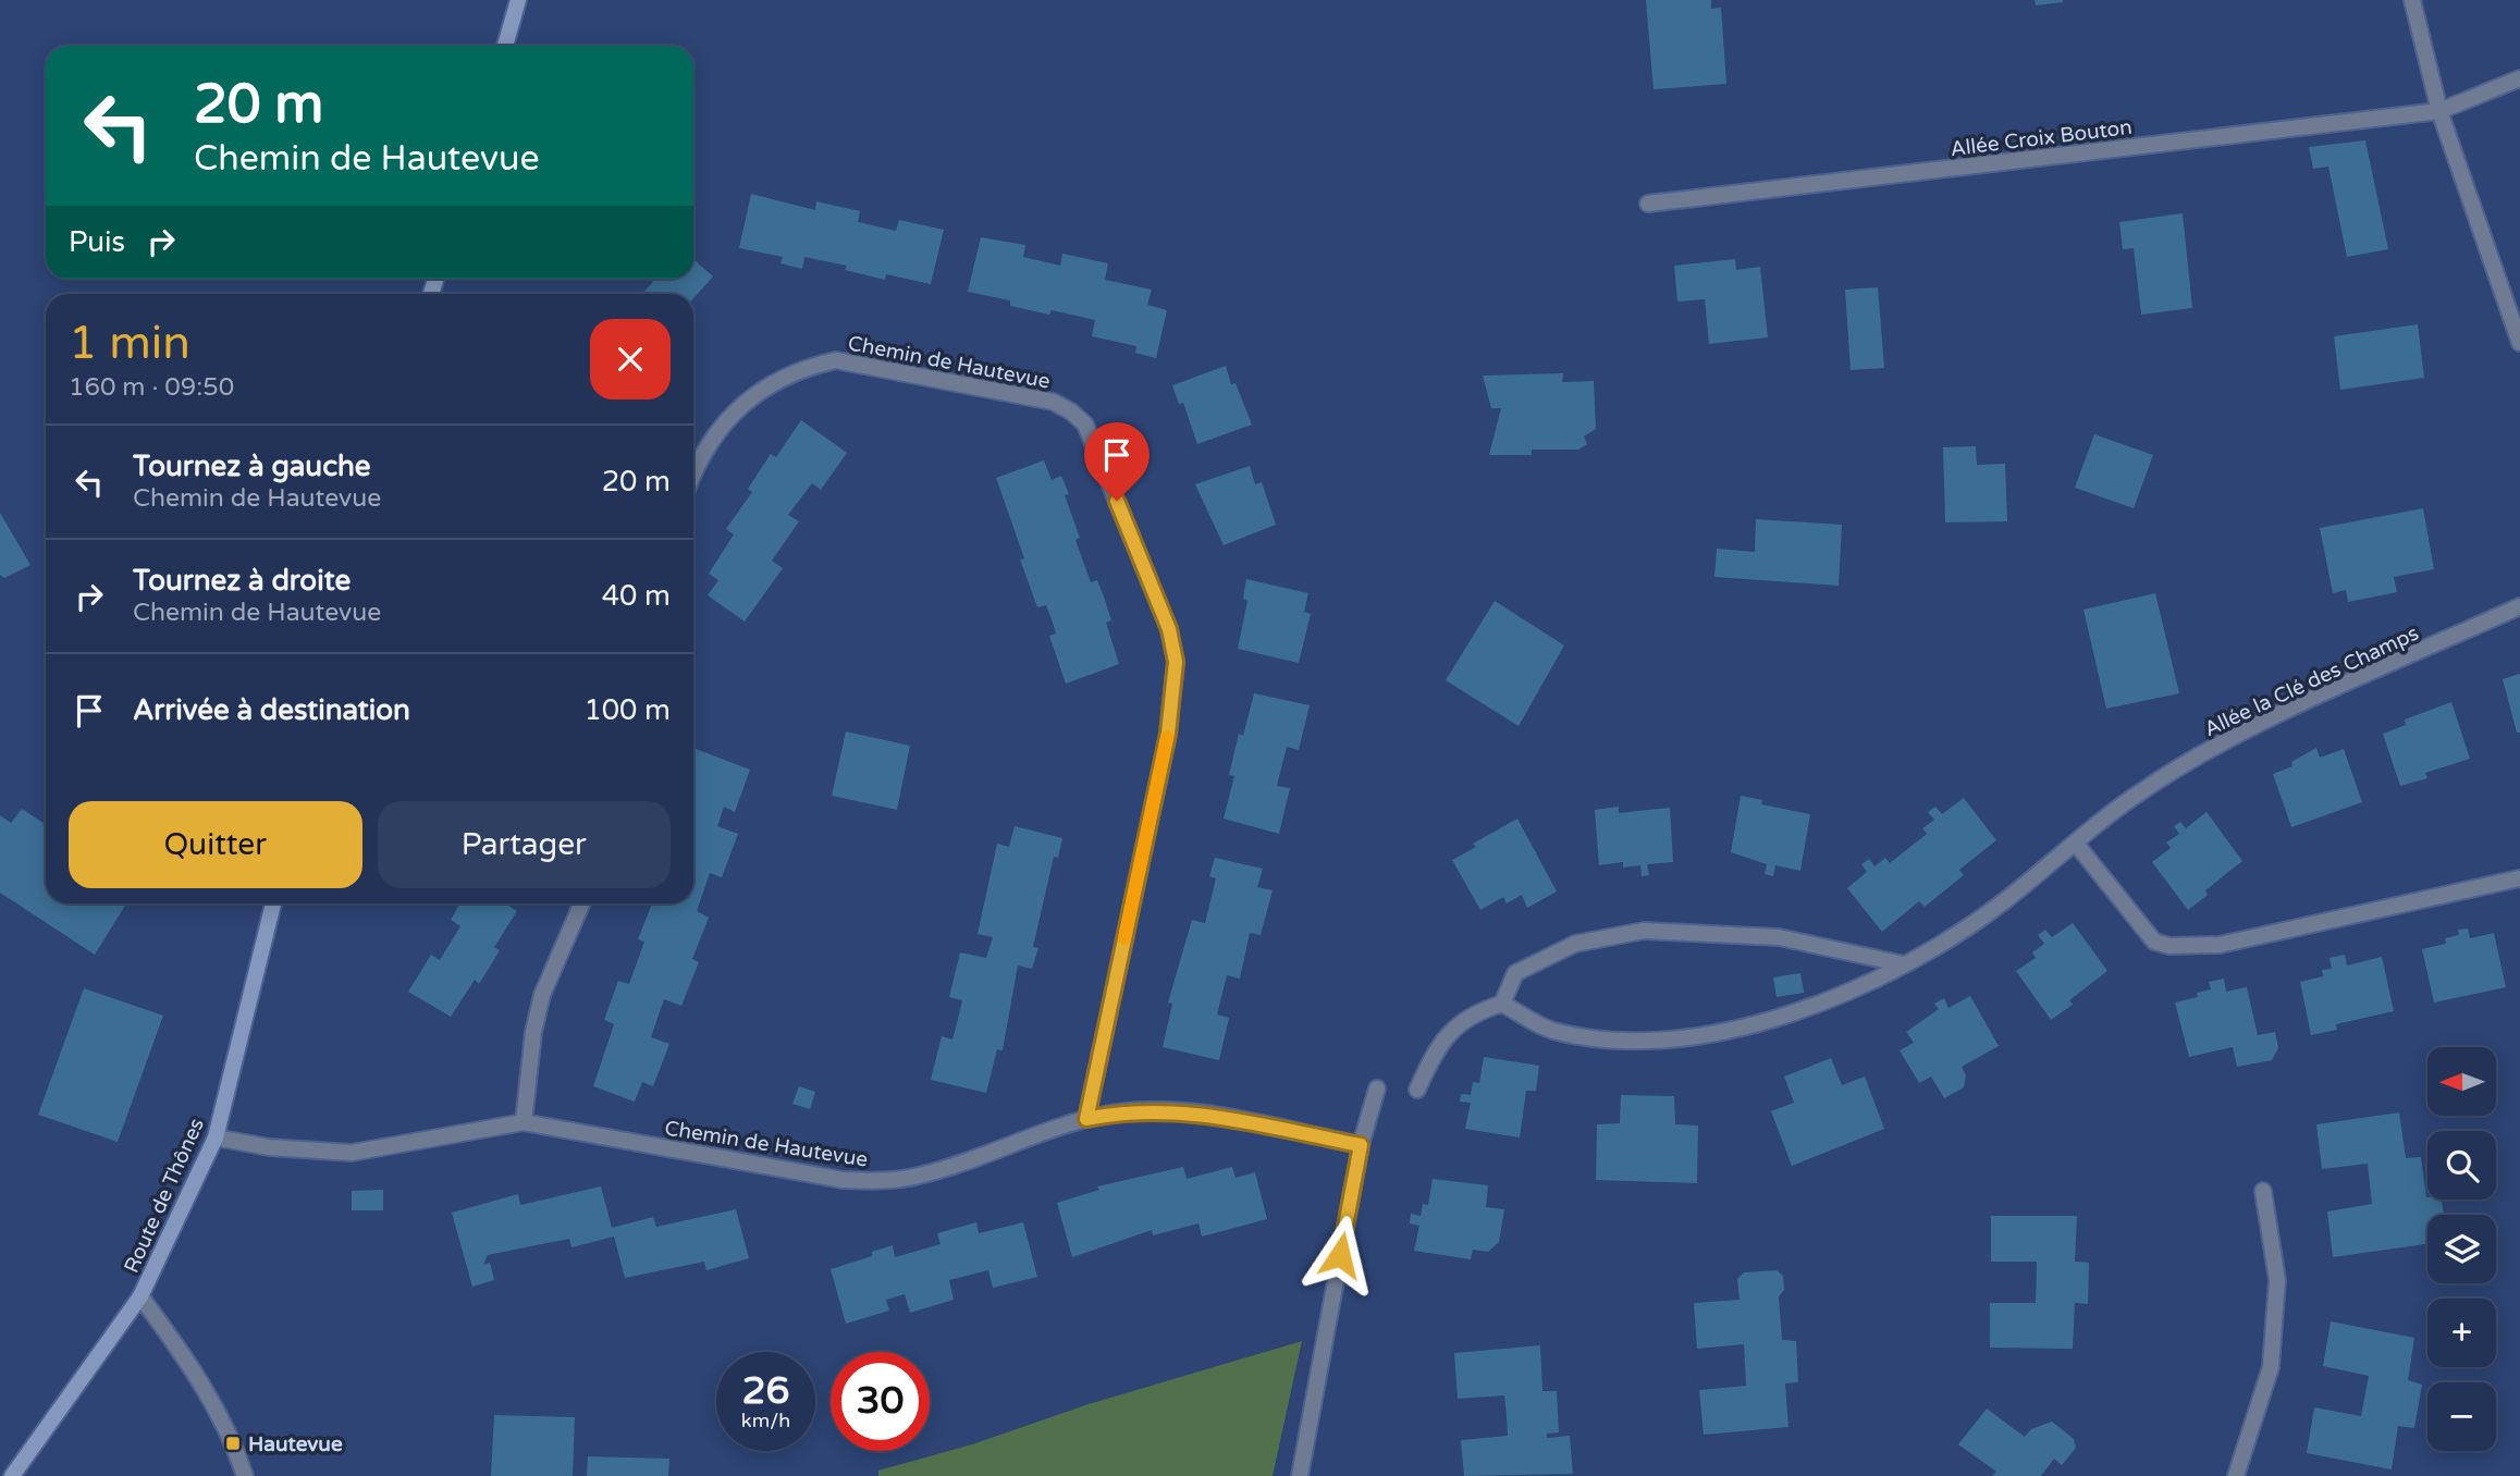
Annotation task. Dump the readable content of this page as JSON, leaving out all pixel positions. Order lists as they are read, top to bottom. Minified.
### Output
{"streets":{"main road":["Route de Thônes"],"street":["Allée Croix Bouton","Chemin de Hautevue","Allée la Clé des Champs"]},"crossings":[["Chemin de Hautevue","Route de Thônes"]],"places":{"transit":["Hautevue"]},"north":"left","page":{"turn":["20 m","Chemin de Hautevue"],"then":"Puis","heading":["1 min","160 m · 09:50"],"list":[{"name":"Tournez à gauche","note":"Chemin de Hautevue","value":"20 m"},{"name":"Tournez à droite","note":"Chemin de Hautevue","value":"40 m"},{"name":"Arrivée à destination","value":"100 m"}],"buttons":["Quitter","Partager"],"map_buttons":["+","−"],"speed":"26 km/h","limit":"30"}}
